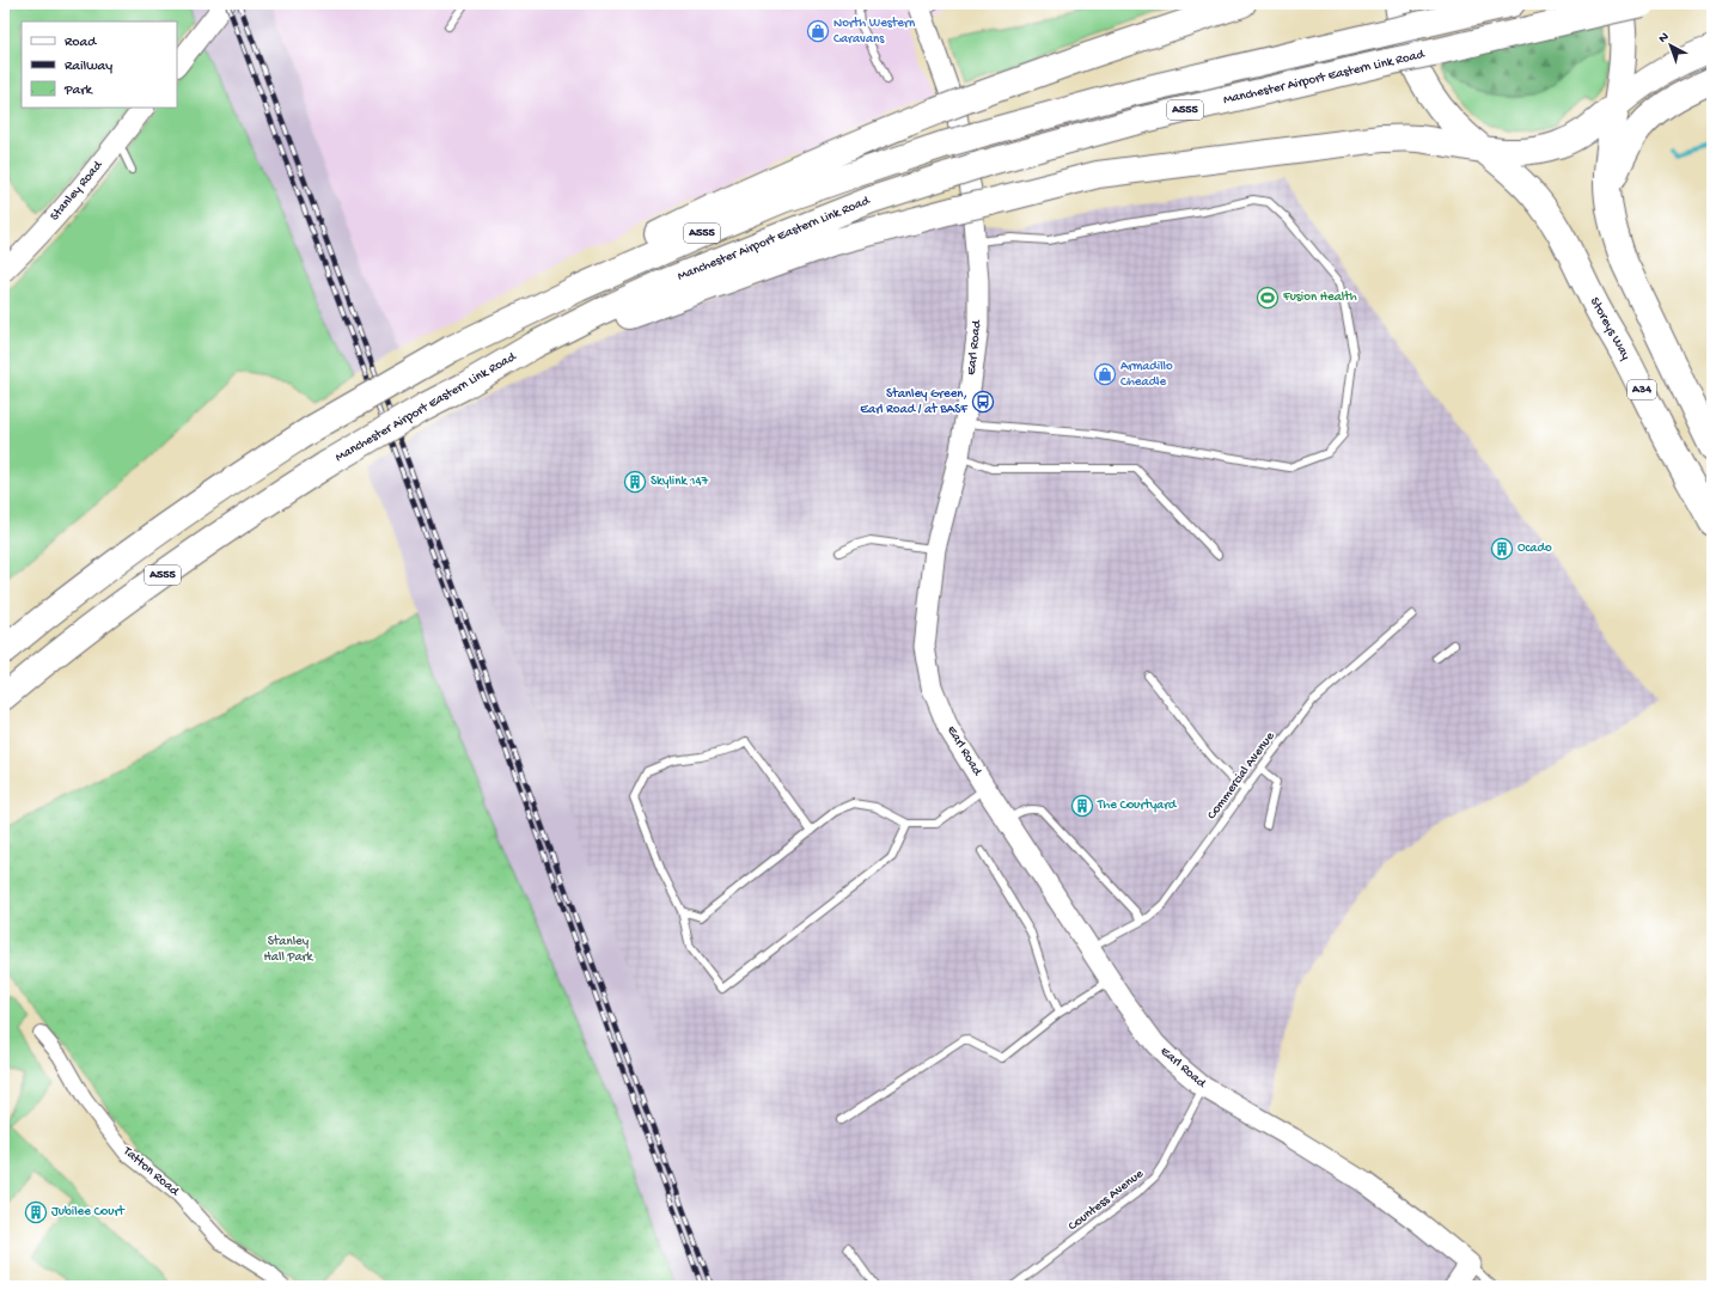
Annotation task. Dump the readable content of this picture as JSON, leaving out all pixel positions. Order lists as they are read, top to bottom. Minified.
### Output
{"streets":{"highway":["Manchester Airport Eastern Link Road","A555","Storeys Way","A34"],"street":["Stanley Road","Earl Road","Tatton Road"],"lane":["Commercial Avenue","Countess Avenue"]},"crossings":[["Storeys Way","A34"],["Earl Road","Commercial Avenue"],["Earl Road","Countess Avenue"]],"parks":["Stanley Hall Park"],"places":{"shop":["North Western Caravans","Armadillo Cheadle"],"sports":["Fusion Health"],"bus stop":["Stanley Green, Earl Road / at BASF"],"building":["Skylink 147","Ocado","The Courtyard","Jubilee Court"]},"legend":["Road","Railway","Park"],"north":"top left"}
